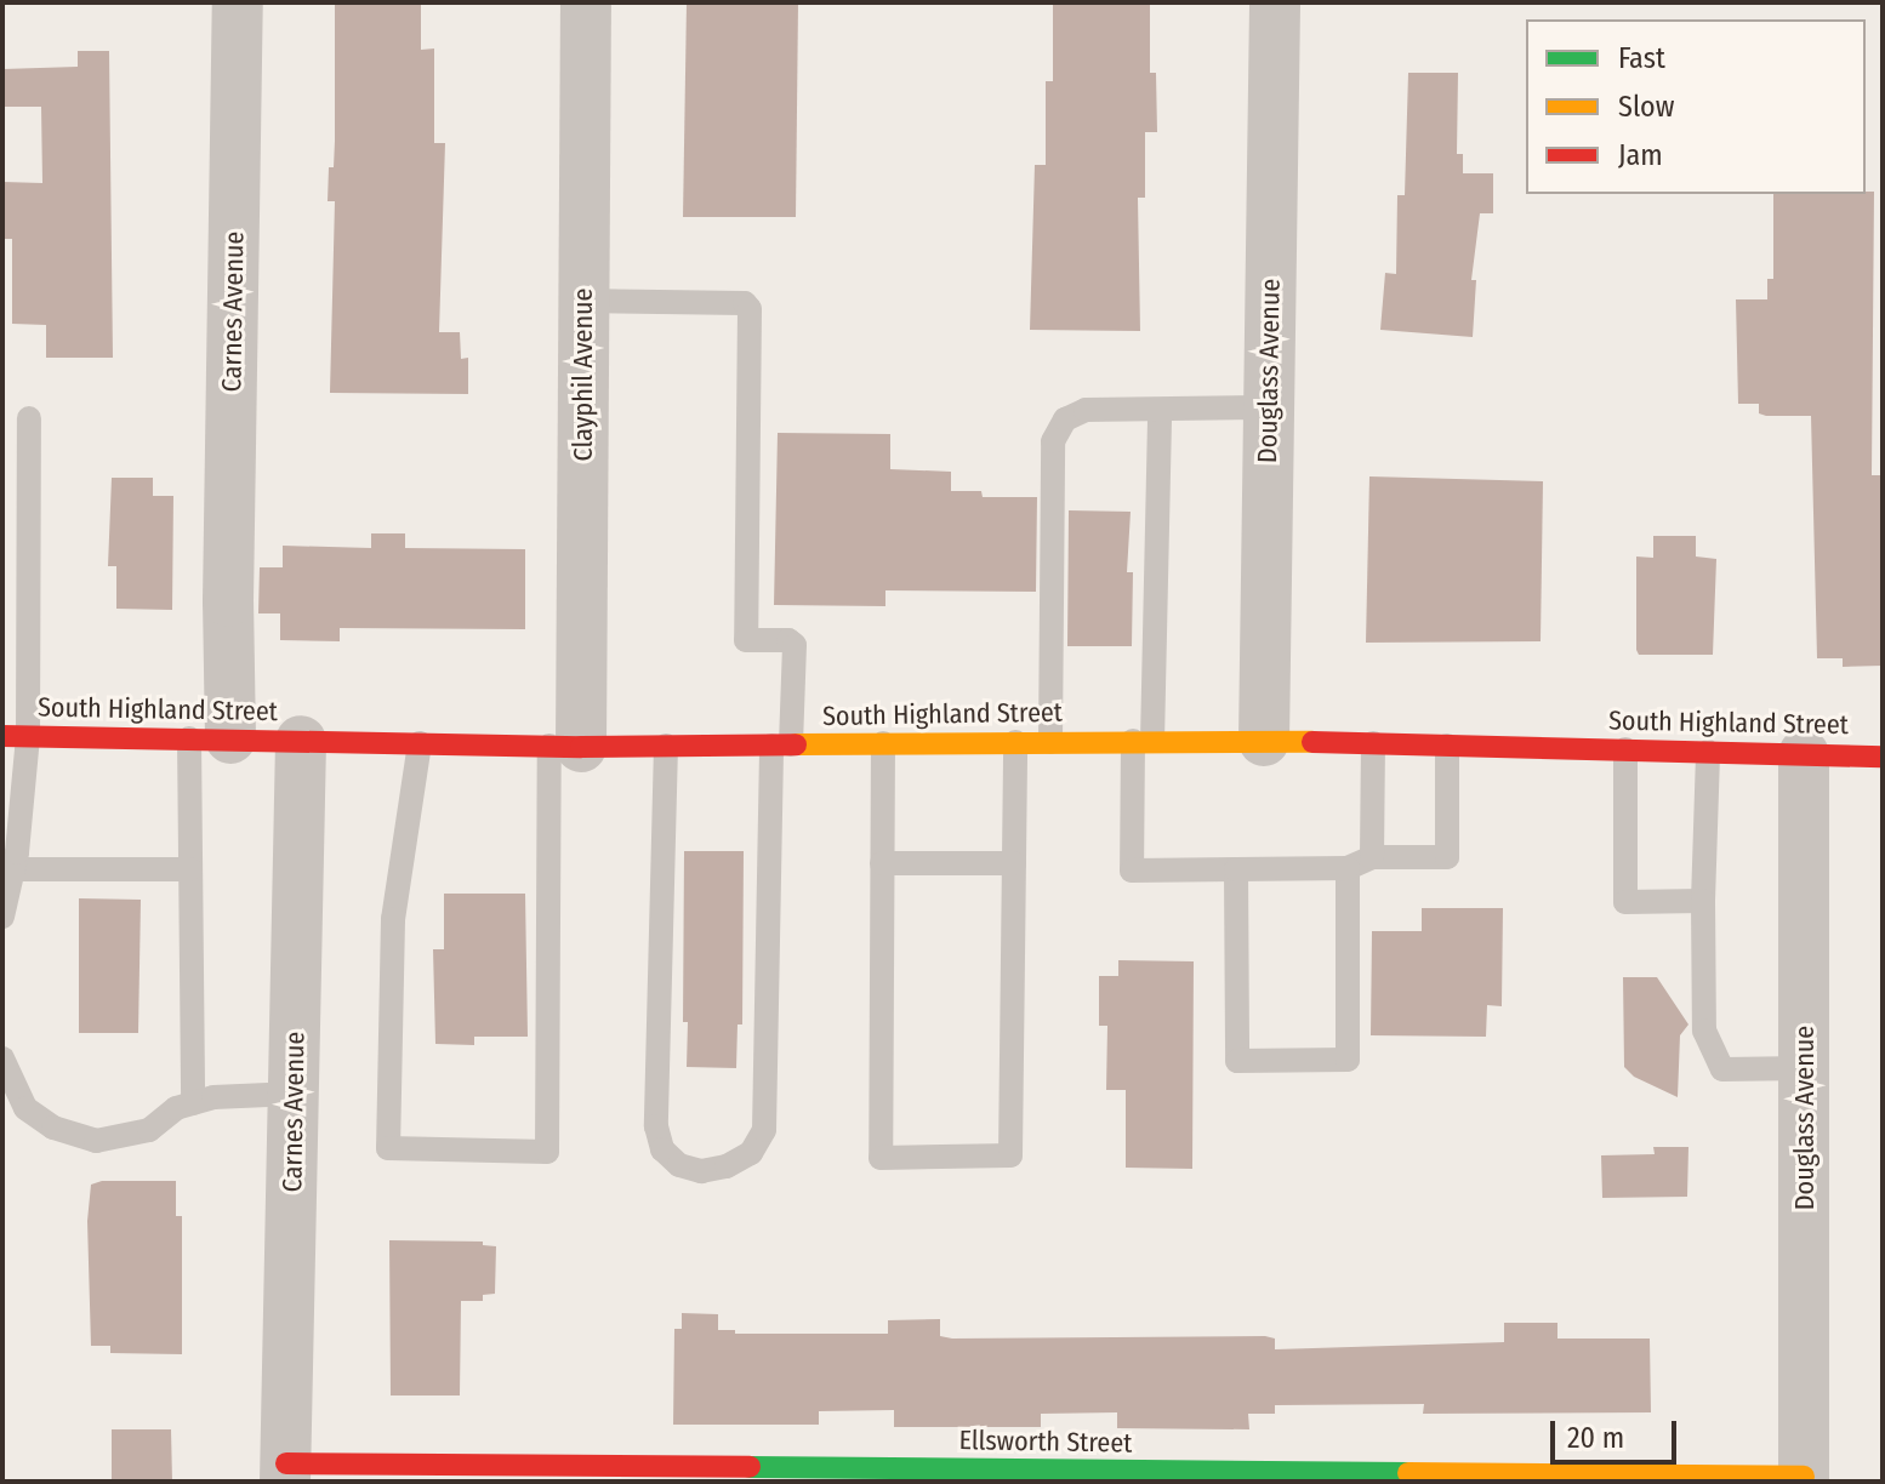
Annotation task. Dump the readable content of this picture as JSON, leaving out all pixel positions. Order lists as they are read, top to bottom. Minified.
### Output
{"streets":{"main road":["South Highland Street","Ellsworth Street"],"street":["Carnes Avenue","Douglass Avenue","Clayphil Avenue"]},"crossings":[["Carnes Avenue","South Highland Street"],["Carnes Avenue","Ellsworth Street"],["Douglass Avenue","South Highland Street"],["Douglass Avenue","Ellsworth Street"],["Clayphil Avenue","South Highland Street"]],"legend":["Fast","Slow","Jam"],"scale_bar":"20 m"}
